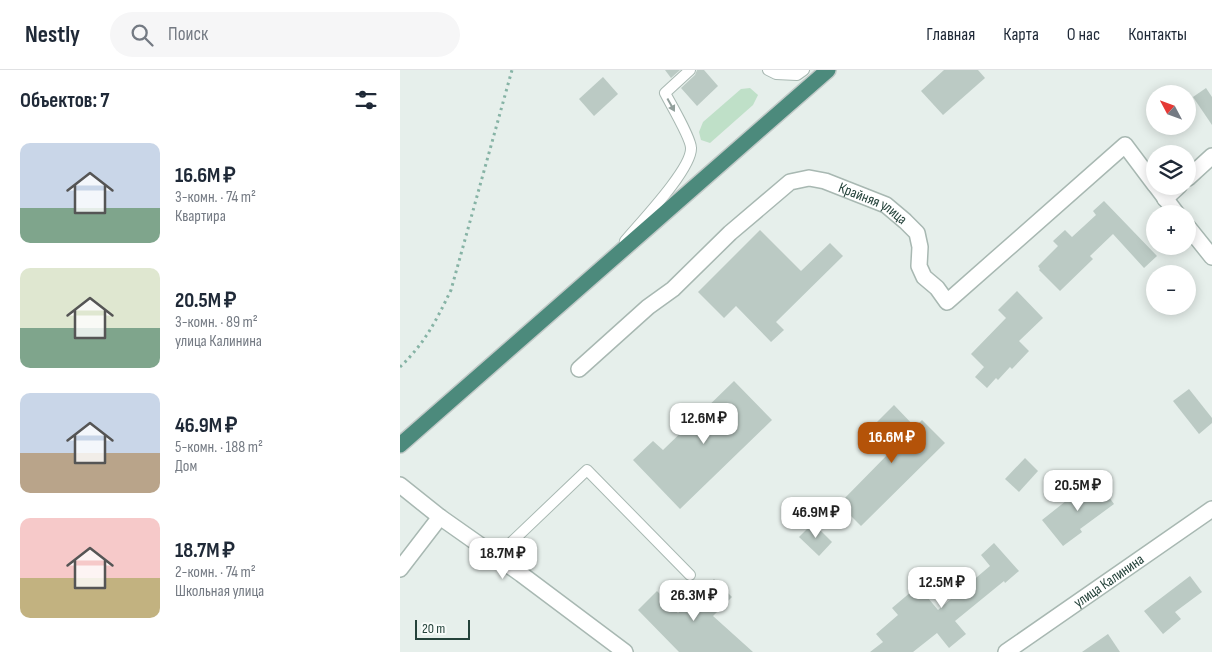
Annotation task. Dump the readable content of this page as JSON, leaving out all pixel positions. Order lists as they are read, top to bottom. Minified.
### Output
{"streets":{"street":["Крайняя улица","улица Калинина"]},"scale_bar":"20 m","north":"top left","page":{"header":"Nestly","search":"Поиск","nav":["Главная","Карта","О нас","Контакты"],"heading":"Объектов: 7","map_buttons":["+","−"],"list":[{"name":"16.6M ₽","note":"3-комн. · 74 m² · Квартира"},{"name":"20.5M ₽","note":"3-комн. · 89 m² · улица Калинина"},{"name":"46.9M ₽","note":"5-комн. · 188 m² · Дом"},{"name":"18.7M ₽","note":"2-комн. · 74 m² · Школьная улица"}],"price":["12.6M ₽","16.6M ₽","20.5M ₽","46.9M ₽","18.7M ₽","12.5M ₽","26.3M ₽"],"scale":"20 m"}}
